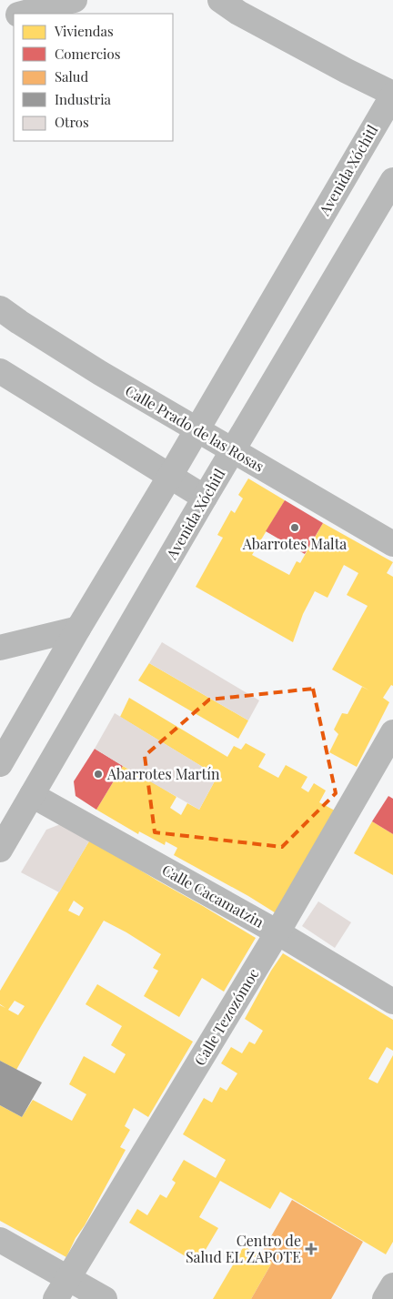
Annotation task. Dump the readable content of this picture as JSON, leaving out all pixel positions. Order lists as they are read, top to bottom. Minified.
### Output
{"streets":{"street":["Avenida Xóchitl","Calle Prado de las Rosas","Calle Cacamatzin","Calle Tezozómoc"]},"crossings":[["Avenida Xóchitl","Calle Prado de las Rosas"],["Avenida Xóchitl","Calle Cacamatzin"],["Calle Cacamatzin","Calle Tezozómoc"]],"places":{"other":["Abarrotes Malta","Abarrotes Martín"],"health":["Centro de Salud EL ZAPOTE"]},"legend":["Viviendas","Comercios","Salud","Industria","Otros"]}
